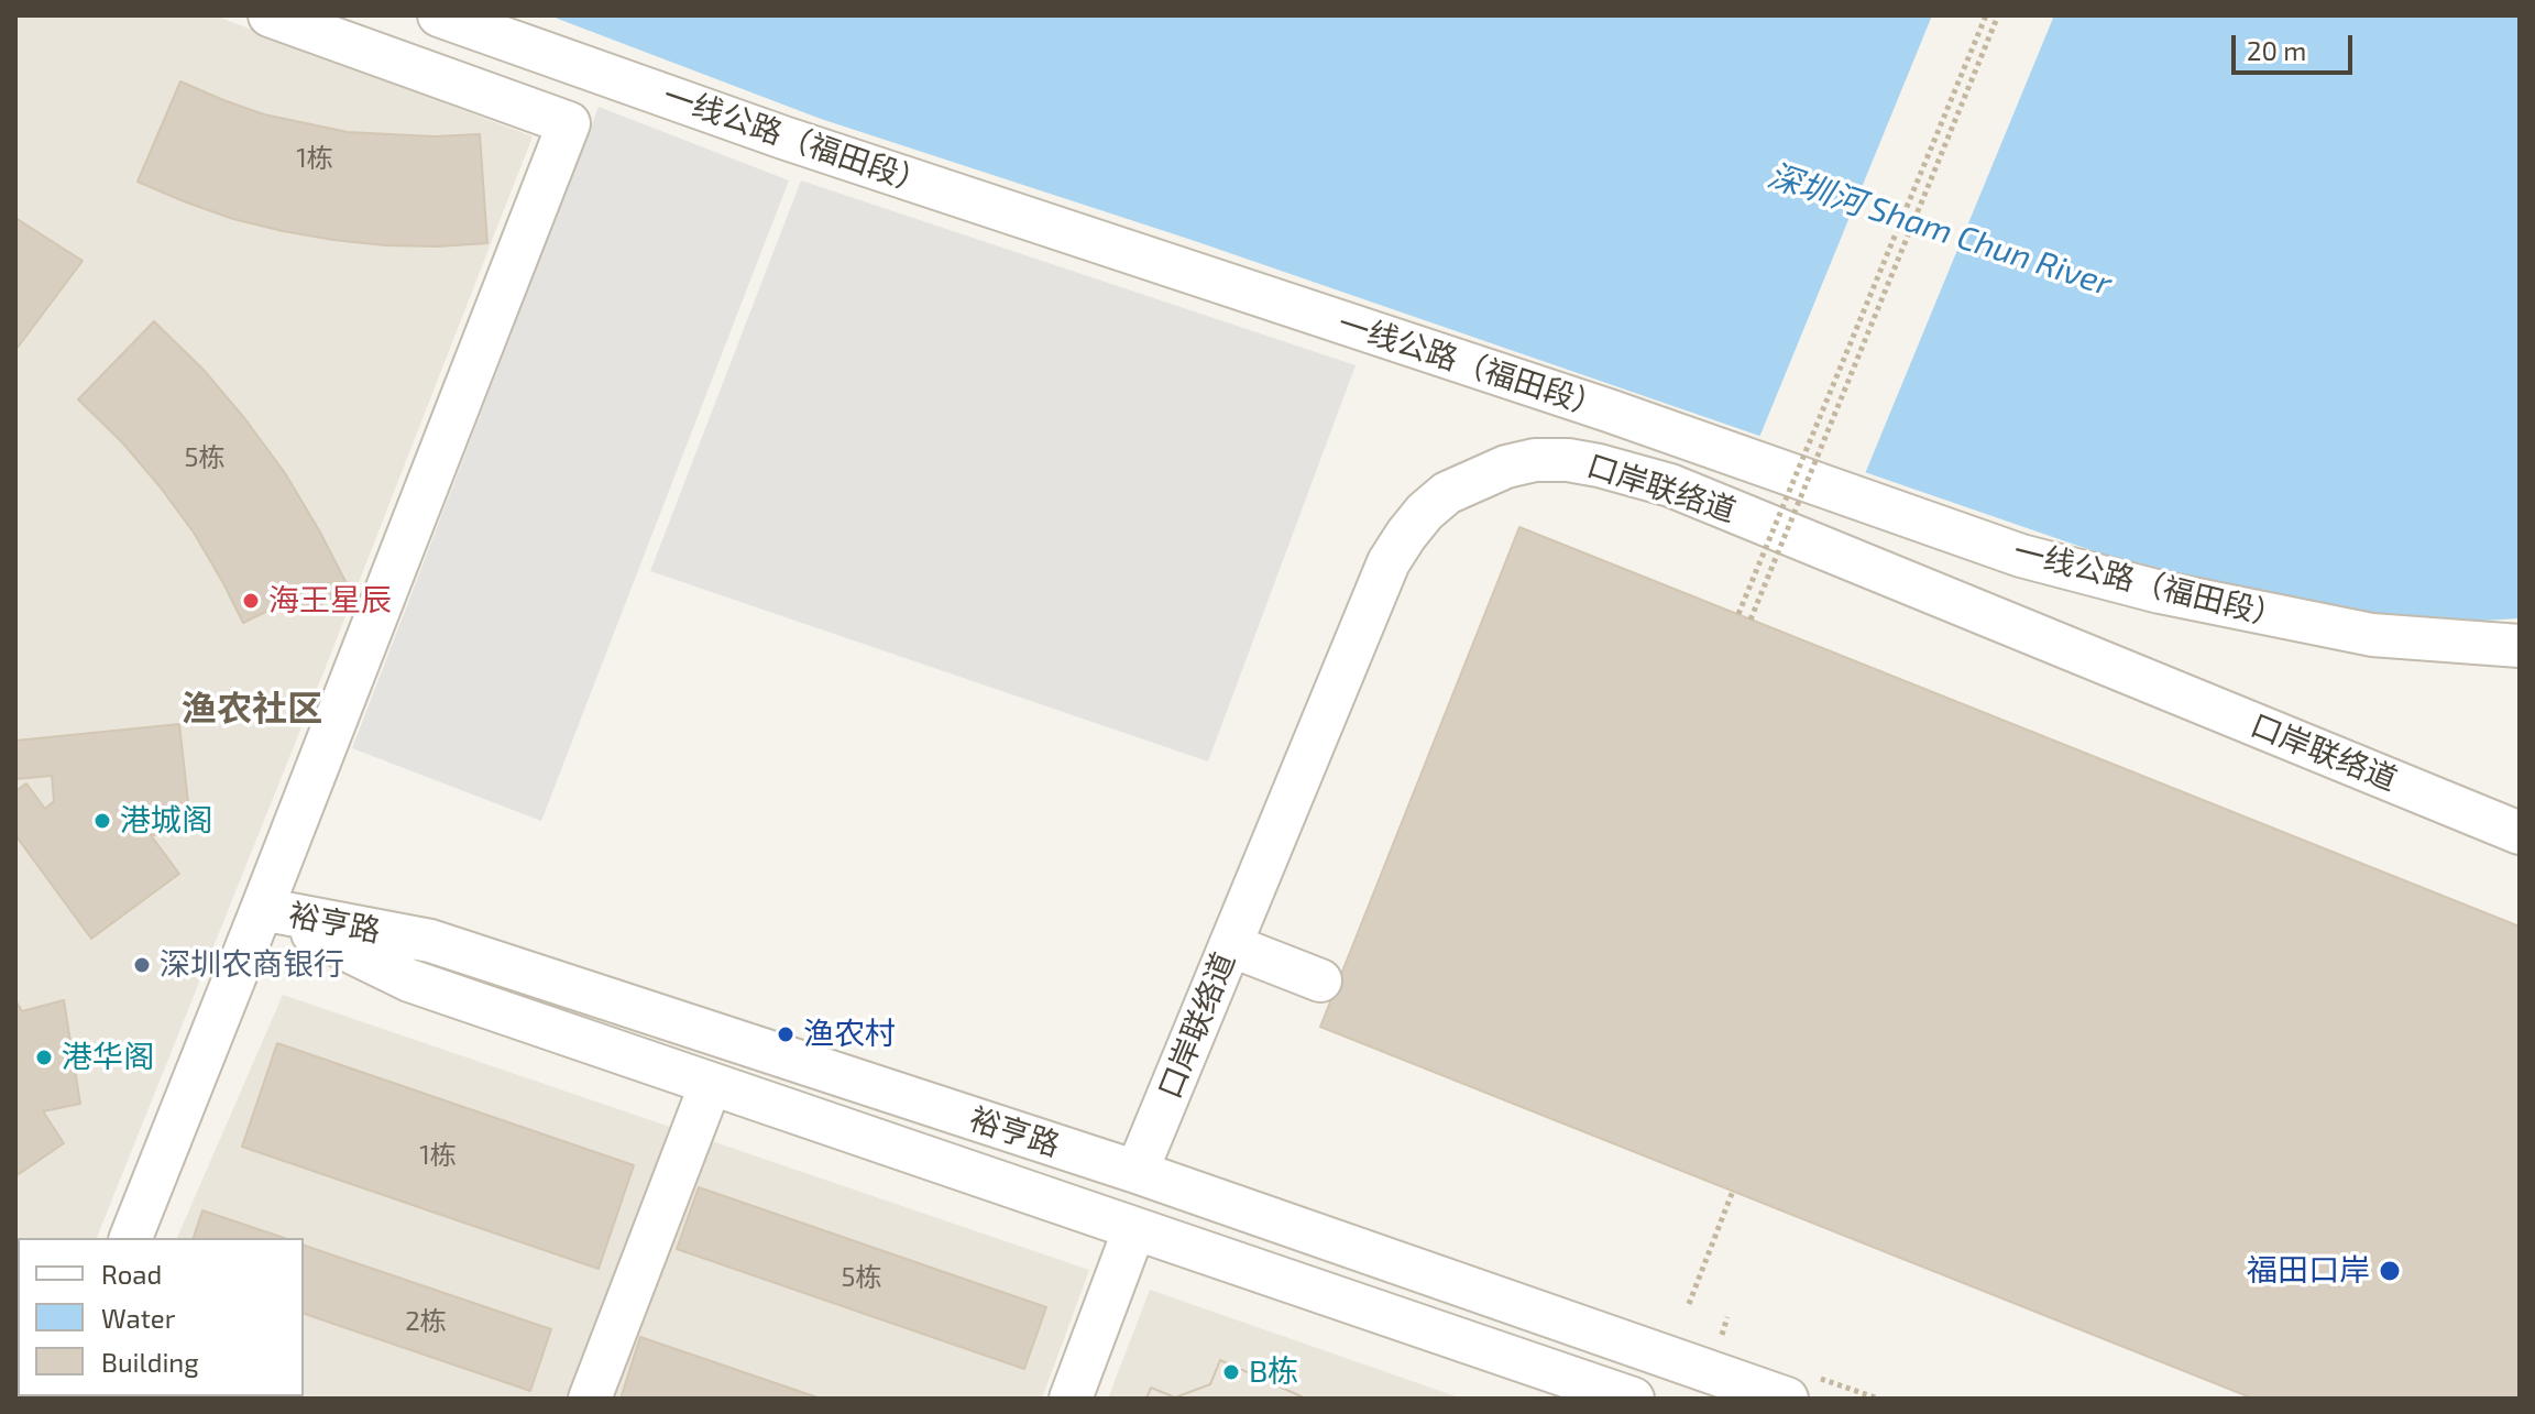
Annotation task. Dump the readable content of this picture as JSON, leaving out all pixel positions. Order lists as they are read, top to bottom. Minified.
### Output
{"streets":{"street":["一线公路（福田段）","口岸联络道","裕亨路"]},"crossings":[["口岸联络道","裕亨路"]],"districts":["渔农社区"],"water":["深圳河 Sham Chun River"],"places":["海王星辰","港城阁","深圳农商银行","渔农村","港华阁","福田口岸","B栋"],"house_numbers":["1栋","5栋","1栋","5栋","2栋"],"legend":["Road","Water","Building"],"scale_bar":"20 m"}
